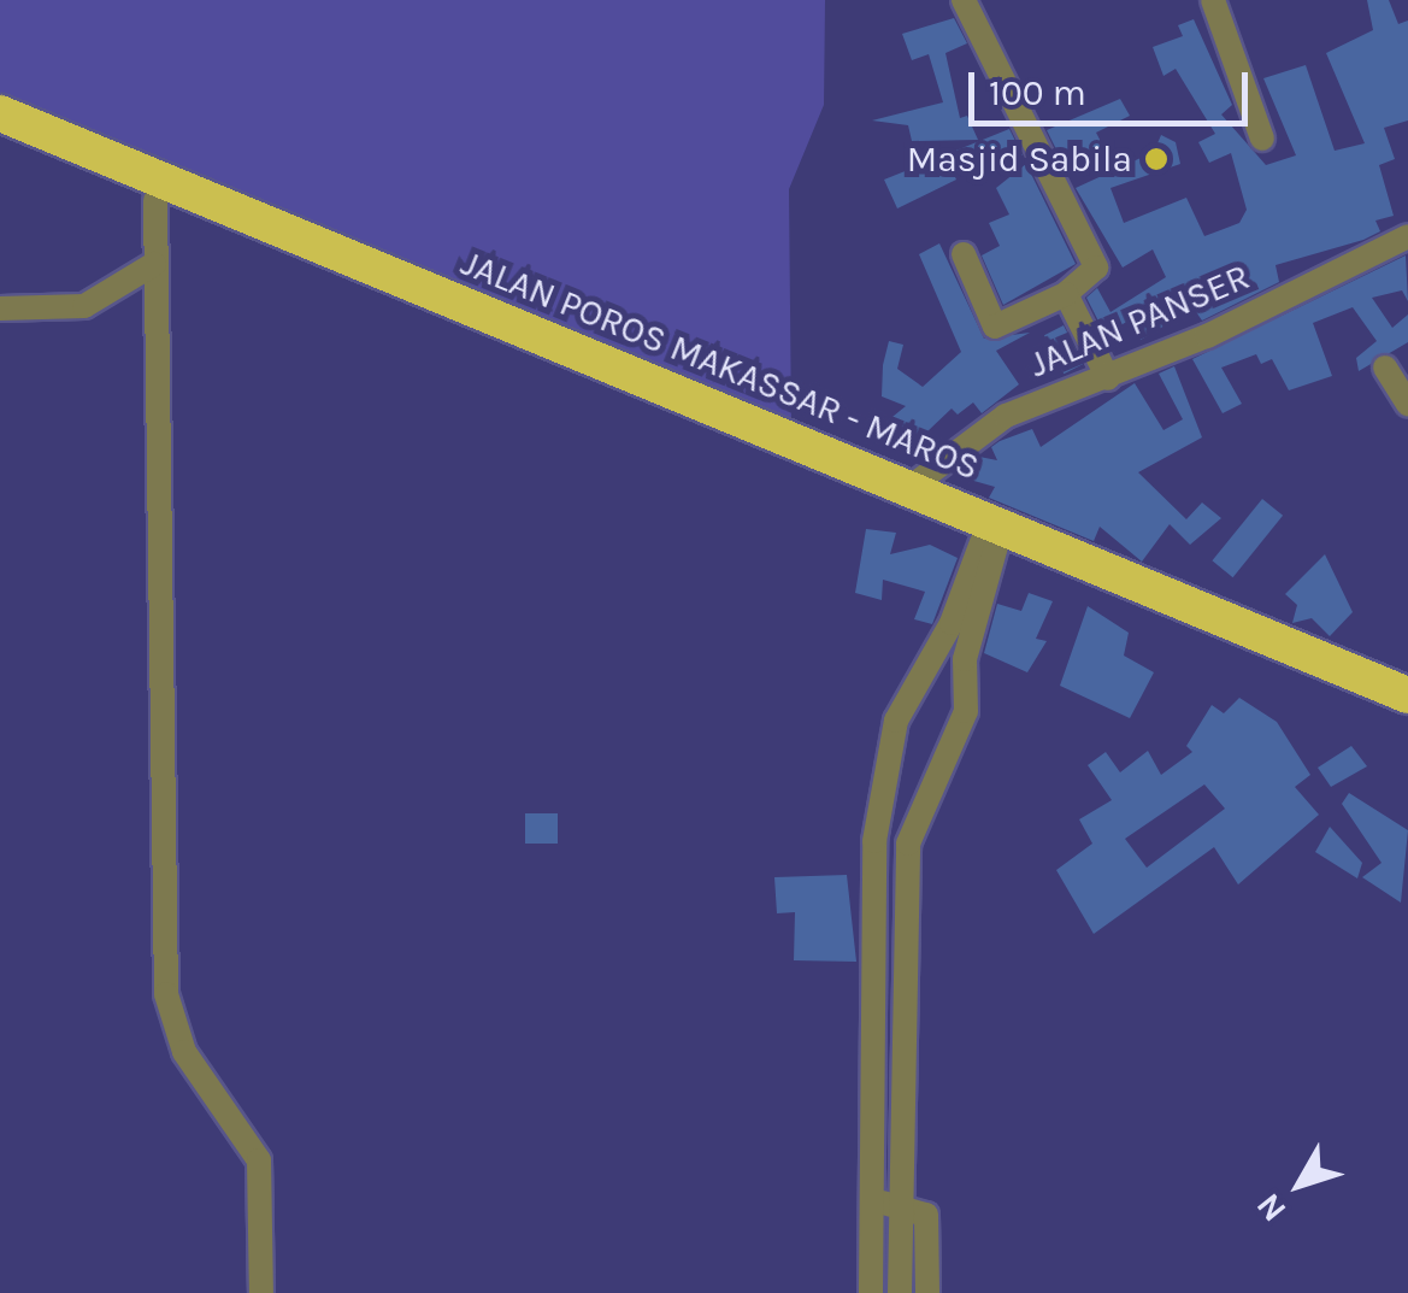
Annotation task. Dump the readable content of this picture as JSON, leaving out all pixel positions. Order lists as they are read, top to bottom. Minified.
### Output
{"streets":{"highway":["JALAN POROS MAKASSAR - MAROS"],"street":["JALAN PANSER"]},"crossings":[["JALAN PANSER","JALAN POROS MAKASSAR - MAROS"]],"places":["Masjid Sabila"],"scale_bar":"100 m","north":"bottom left"}
